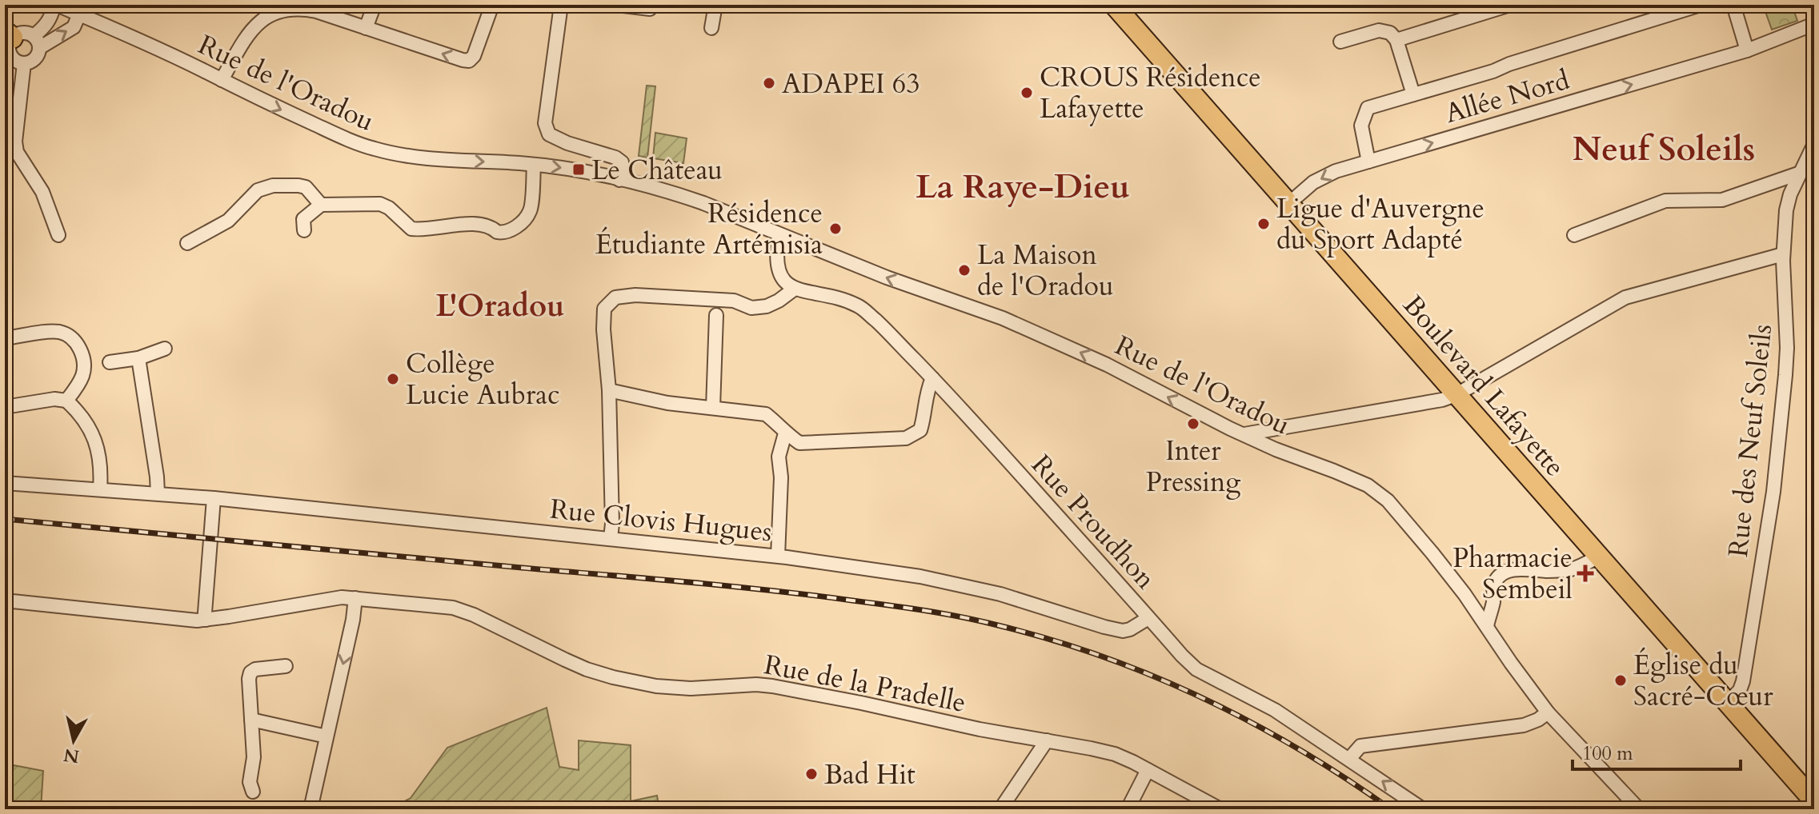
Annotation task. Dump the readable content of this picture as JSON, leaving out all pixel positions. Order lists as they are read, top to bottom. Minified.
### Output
{"streets":{"main road":["Boulevard Lafayette"],"street":["Rue de l'Oradou","Allée Nord","Rue des Neuf Soleils","Rue Clovis Hugues","Rue Proudhon","Rue de la Pradelle"]},"crossings":[["Allée Nord","Boulevard Lafayette"],["Boulevard Lafayette","Rue des Neuf Soleils"],["Rue Clovis Hugues","Rue Proudhon"]],"districts":["Neuf Soleils","La Raye-Dieu","L'Oradou"],"places":{"other":["ADAPEI 63","CROUS Résidence Lafayette","Ligue d'Auvergne du Sport Adapté","Résidence Étudiante Artémisia","La Maison de l'Oradou","Collège Lucie Aubrac","Inter Pressing","Église du Sacré-Cœur","Bad Hit"],"transit":["Le Château"],"health":["Pharmacie Sembeil"]},"scale_bar":"100 m","north":"bottom"}
